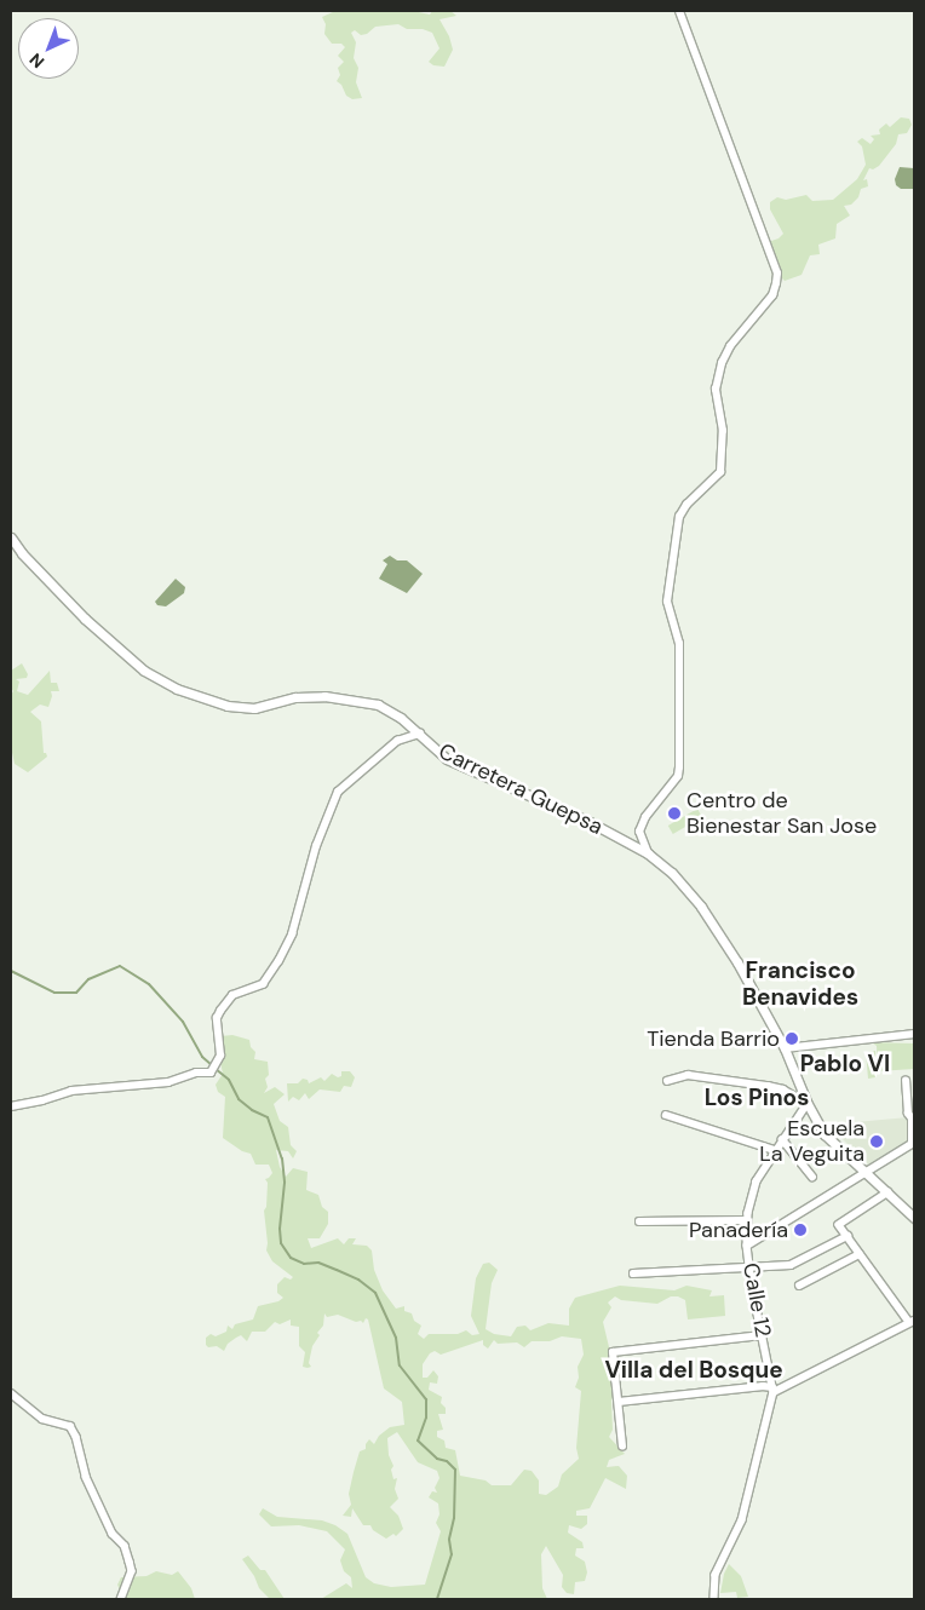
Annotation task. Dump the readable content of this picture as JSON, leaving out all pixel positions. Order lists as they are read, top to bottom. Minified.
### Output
{"streets":{"street":["Carretera Guepsa","Calle 12"]},"districts":["Francisco Benavides","Pablo VI","Los Pinos","Villa del Bosque"],"places":["Centro de Bienestar San Jose","Tienda Barrio","Escuela La Veguita","Panadería"],"north":"bottom left"}
